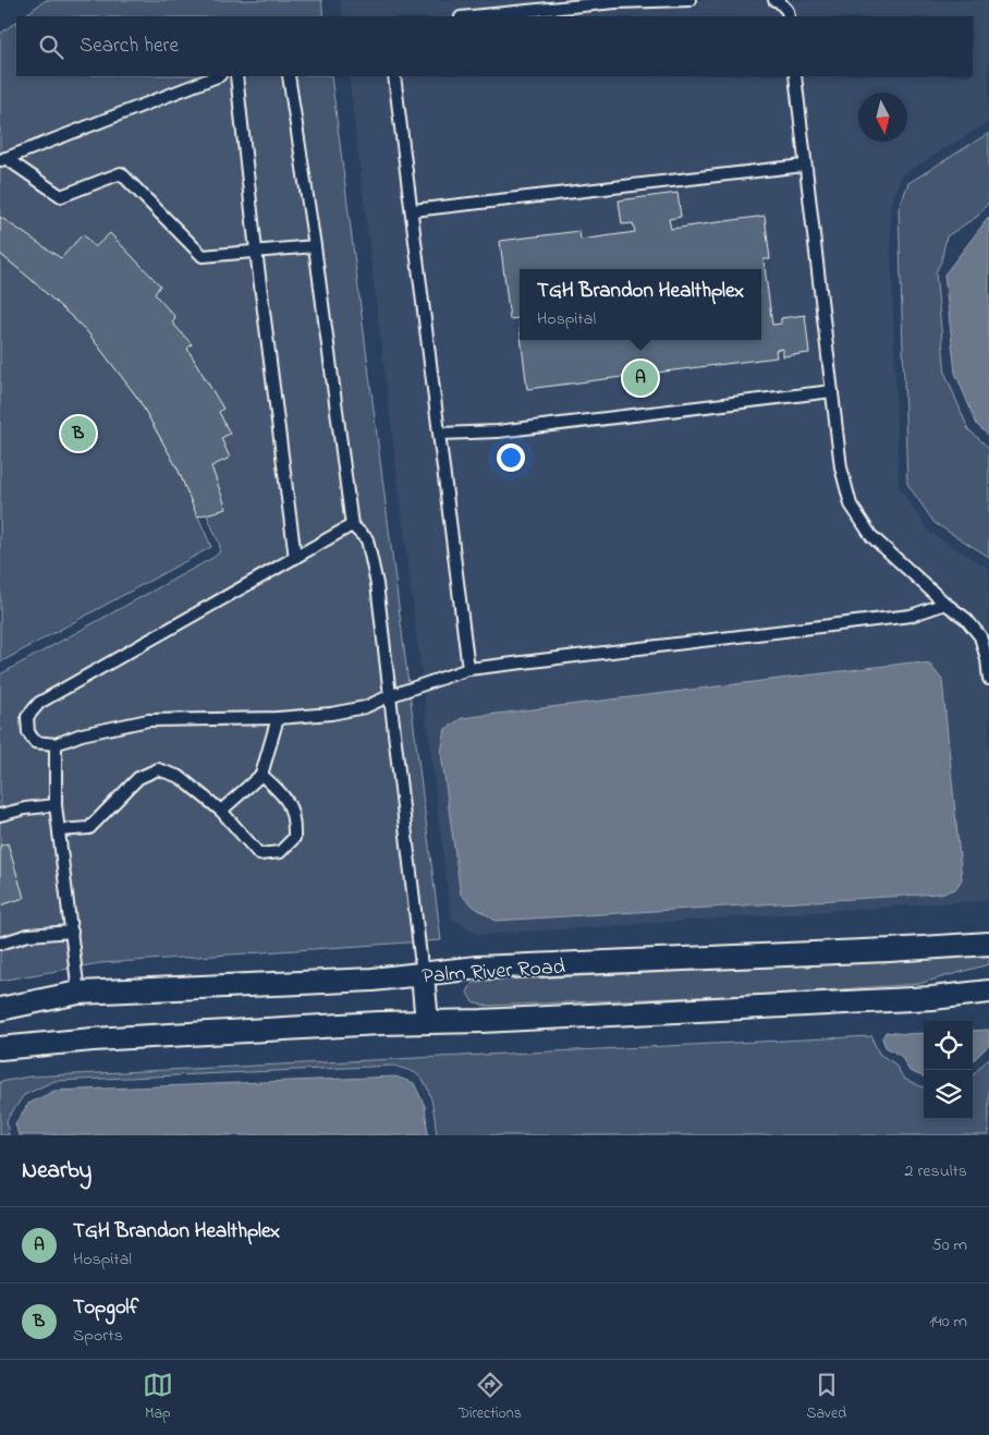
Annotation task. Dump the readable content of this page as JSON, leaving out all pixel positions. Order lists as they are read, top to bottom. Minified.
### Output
{"streets":{"street":["Palm River Road"]},"north":"bottom","page":{"search":"Search here","popup":["TGH Brandon Healthplex","Hospital"],"pins":["A","B"],"heading":["Nearby","2 results"],"list":[{"mark":"A","name":"TGH Brandon Healthplex","note":"Hospital","value":"50 m"},{"mark":"B","name":"Topgolf","note":"Sports","value":"140 m"}],"nav":["Map","Directions","Saved"]}}
